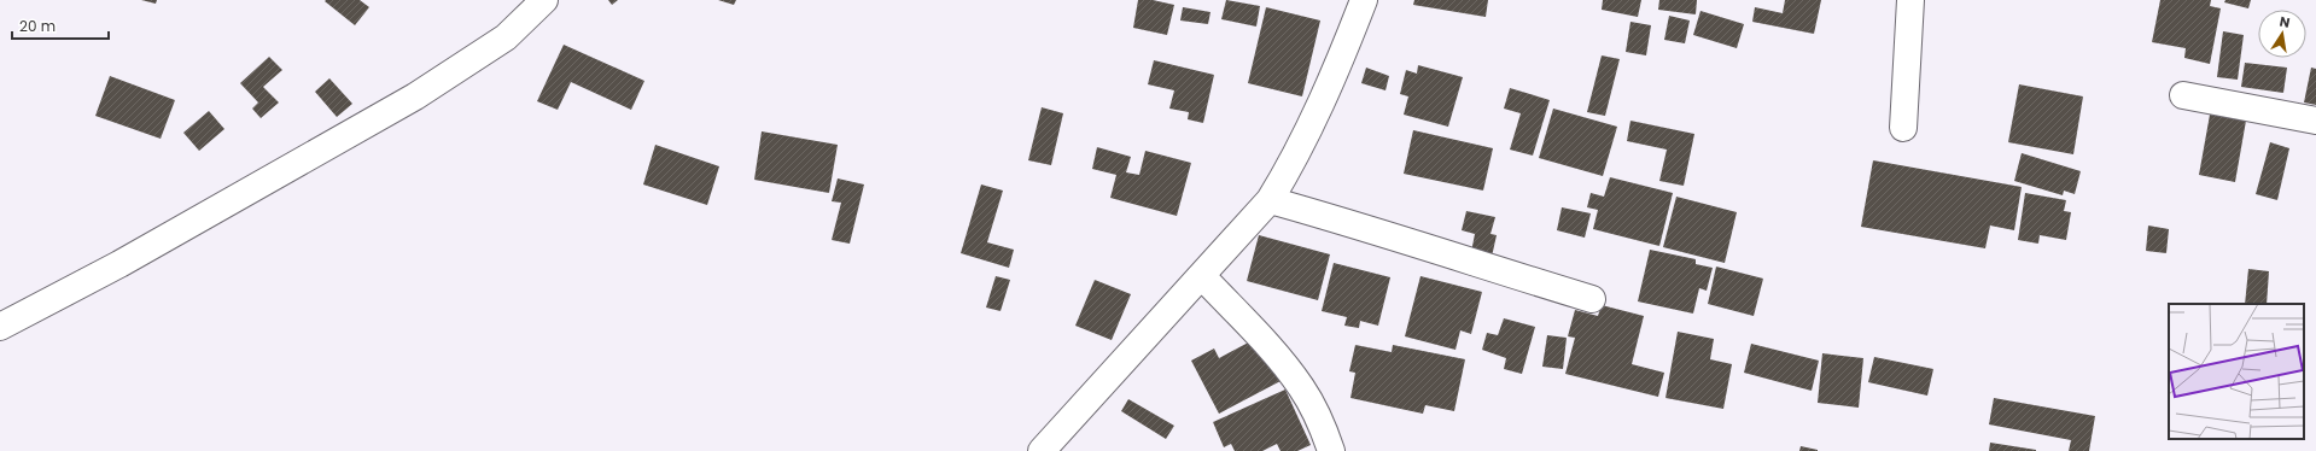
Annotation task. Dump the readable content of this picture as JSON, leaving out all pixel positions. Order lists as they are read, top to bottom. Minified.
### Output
{"scale_bar":"20 m","north":"top"}
